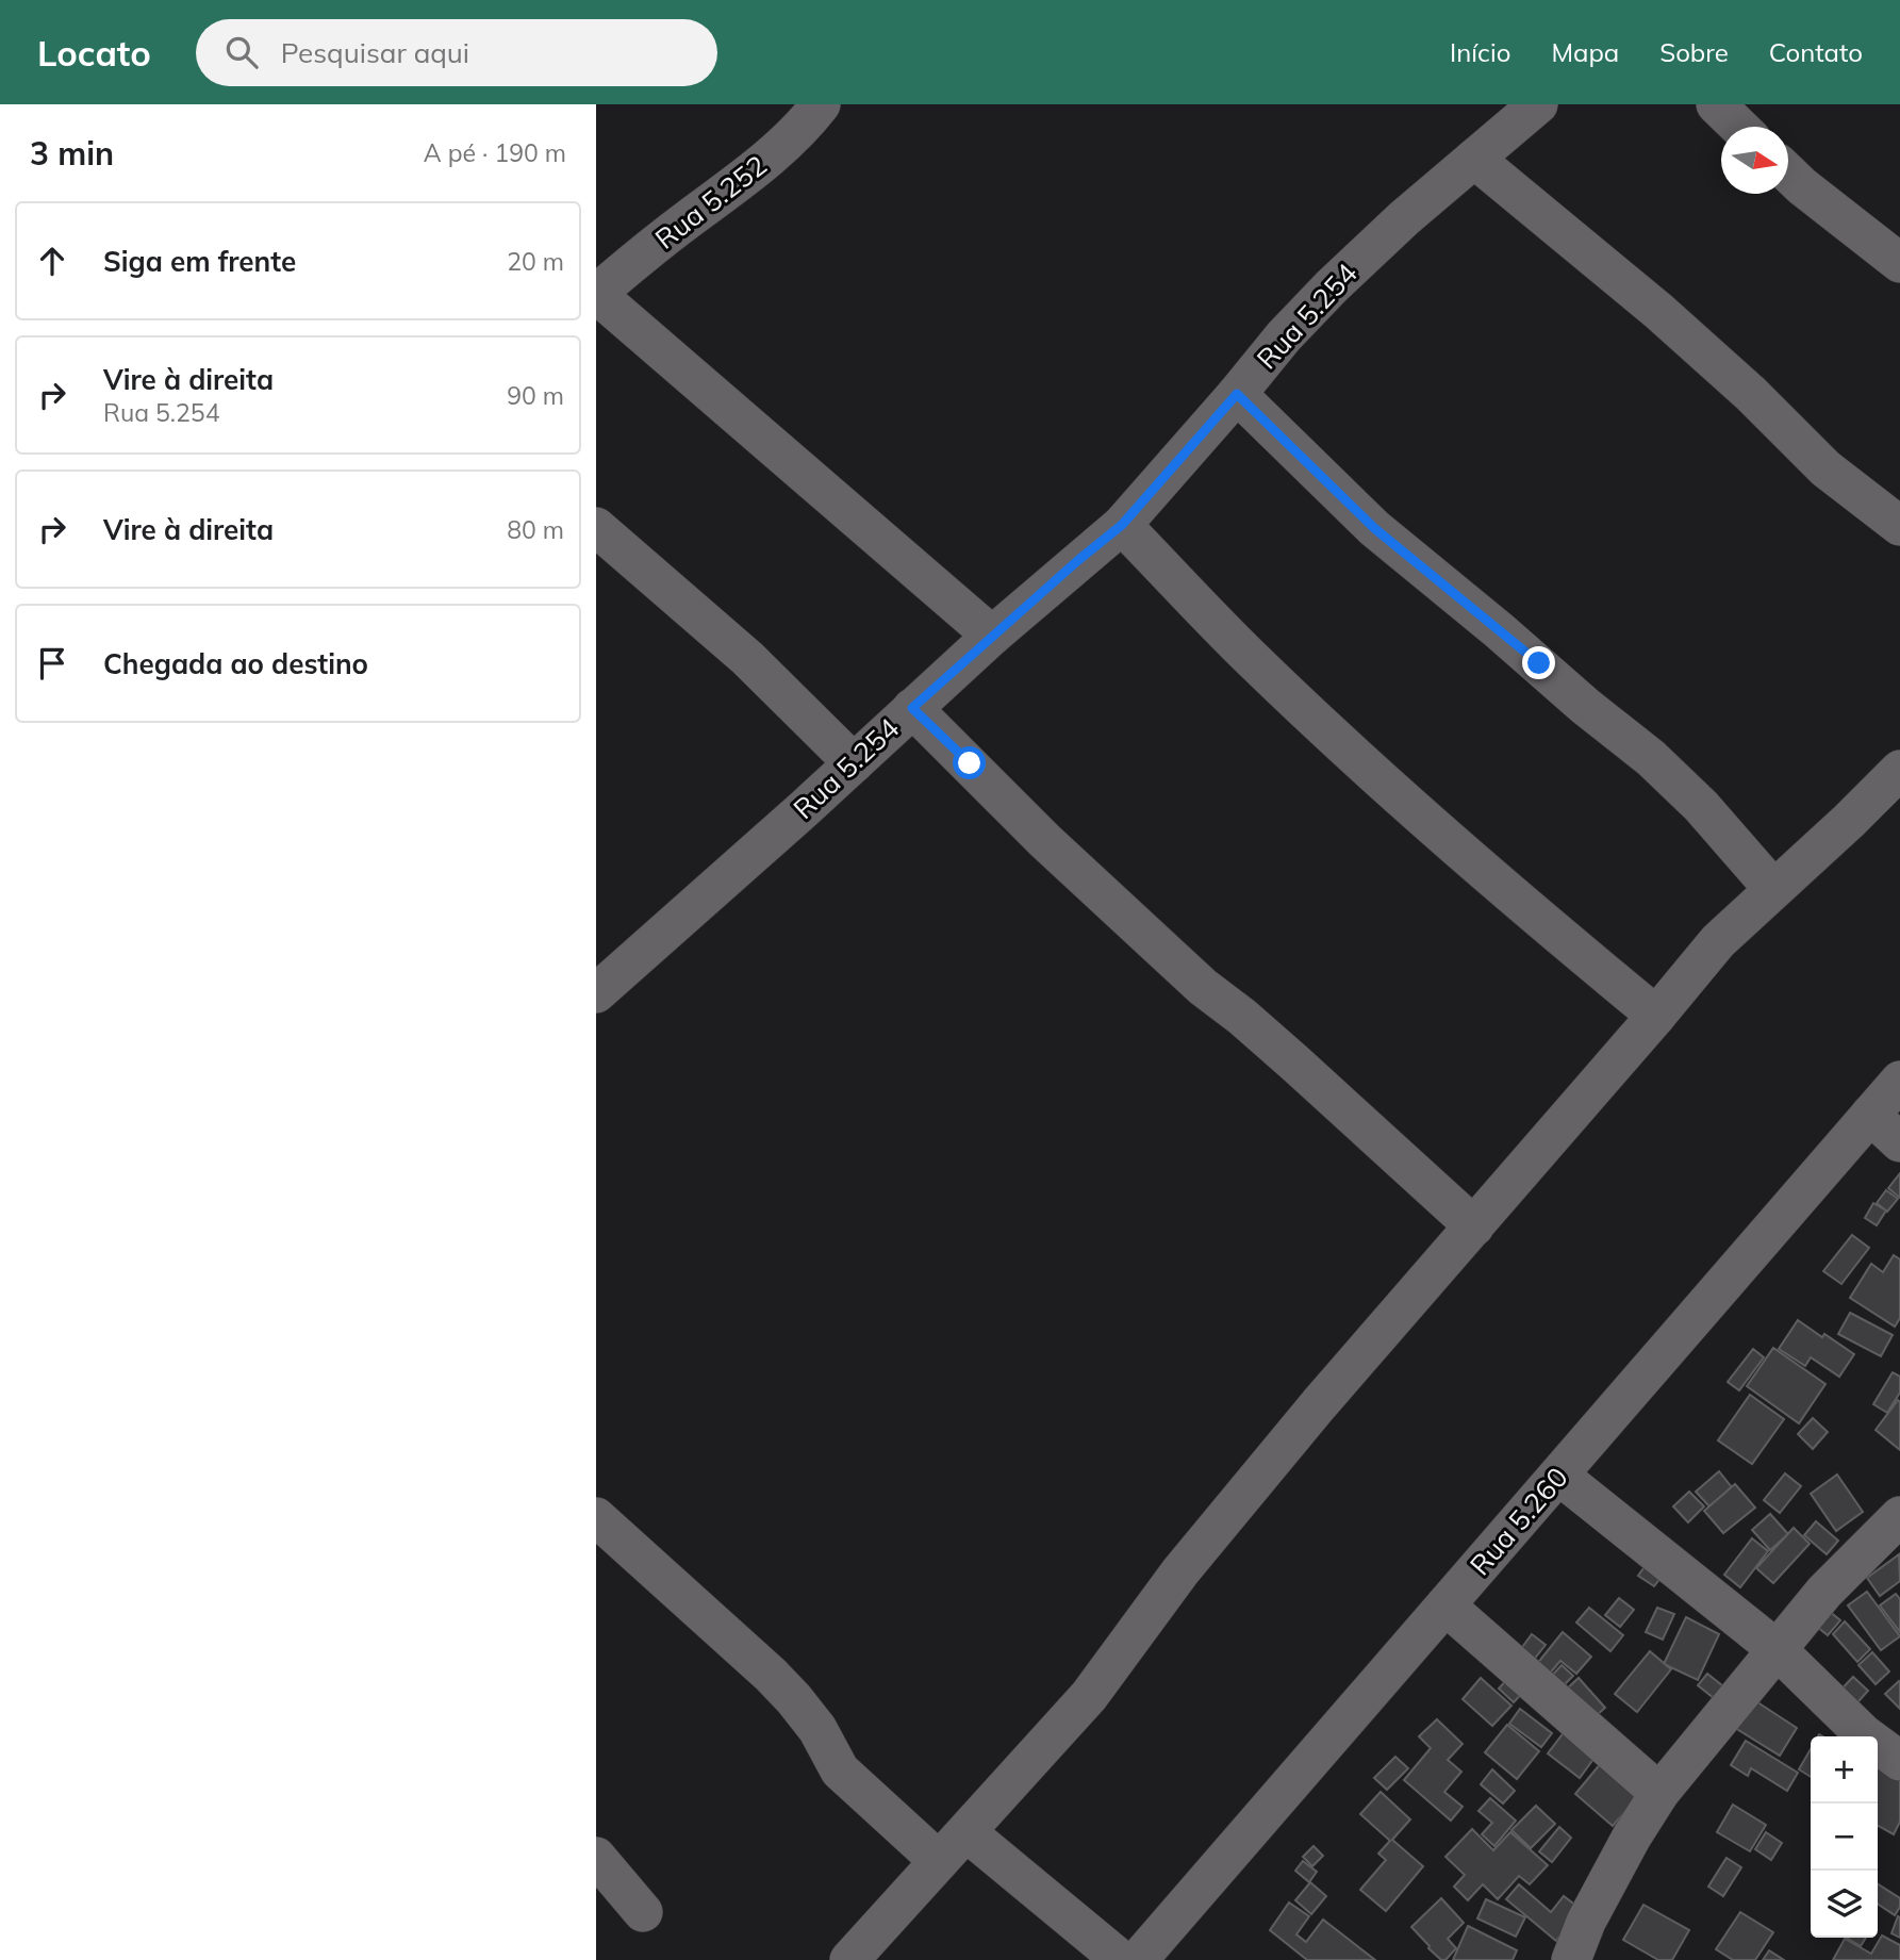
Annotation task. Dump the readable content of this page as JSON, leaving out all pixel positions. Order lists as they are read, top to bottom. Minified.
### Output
{"streets":{"street":["Rua 5.252","Rua 5.254","Rua 5.260"]},"north":"right","page":{"header":"Locato","search":"Pesquisar aqui","nav":["Início","Mapa","Sobre","Contato"],"heading":["3 min","A pé · 190 m"],"list":[["Siga em frente","20 m"],["Vire à direita","Rua 5.254","90 m"],["Vire à direita","80 m"],"Chegada ao destino"],"map_buttons":["+","−"]}}
